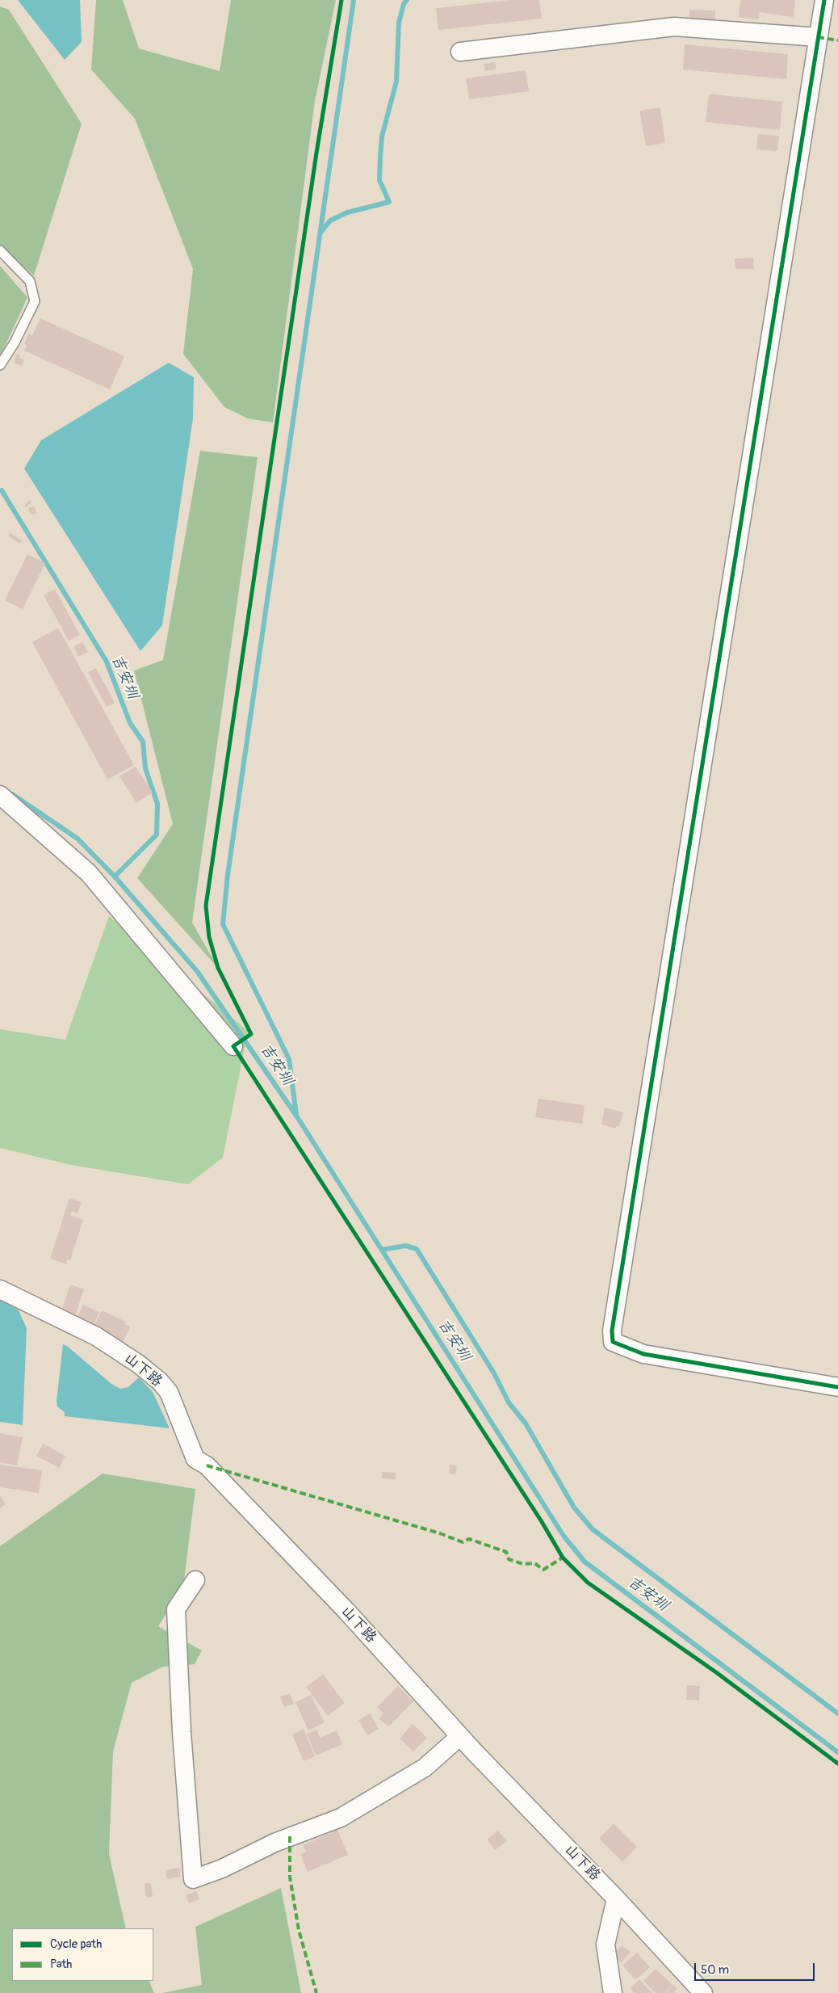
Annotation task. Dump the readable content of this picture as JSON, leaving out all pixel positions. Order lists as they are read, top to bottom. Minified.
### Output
{"streets":{"street":["山下路"]},"water":["吉安圳"],"legend":["Cycle path","Path"],"scale_bar":"50 m"}
